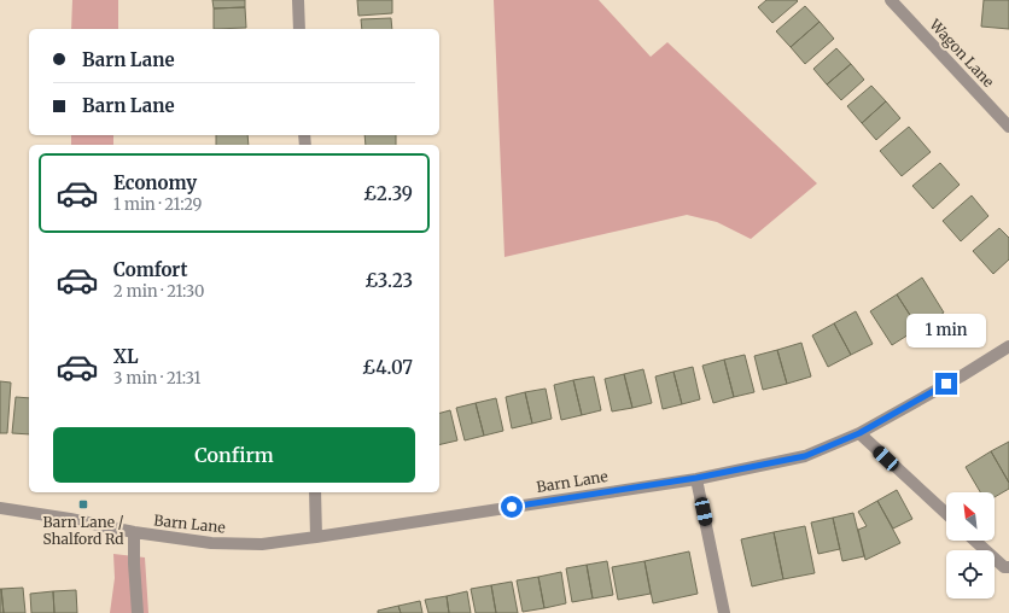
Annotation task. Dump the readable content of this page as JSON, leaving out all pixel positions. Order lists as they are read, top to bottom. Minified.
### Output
{"streets":{"street":["Wagon Lane","Barn Lane"]},"places":{"transit":["Barn Lane / Shalford Rd"]},"north":"top left","page":{"banner":["Barn Lane","Barn Lane"],"list":[{"name":"Economy","note":"1 min · 21:29","value":"£2.39"},{"name":"Comfort","note":"2 min · 21:30","value":"£3.23"},{"name":"XL","note":"3 min · 21:31","value":"£4.07"}],"bubble":"1 min","buttons":"Confirm"}}
